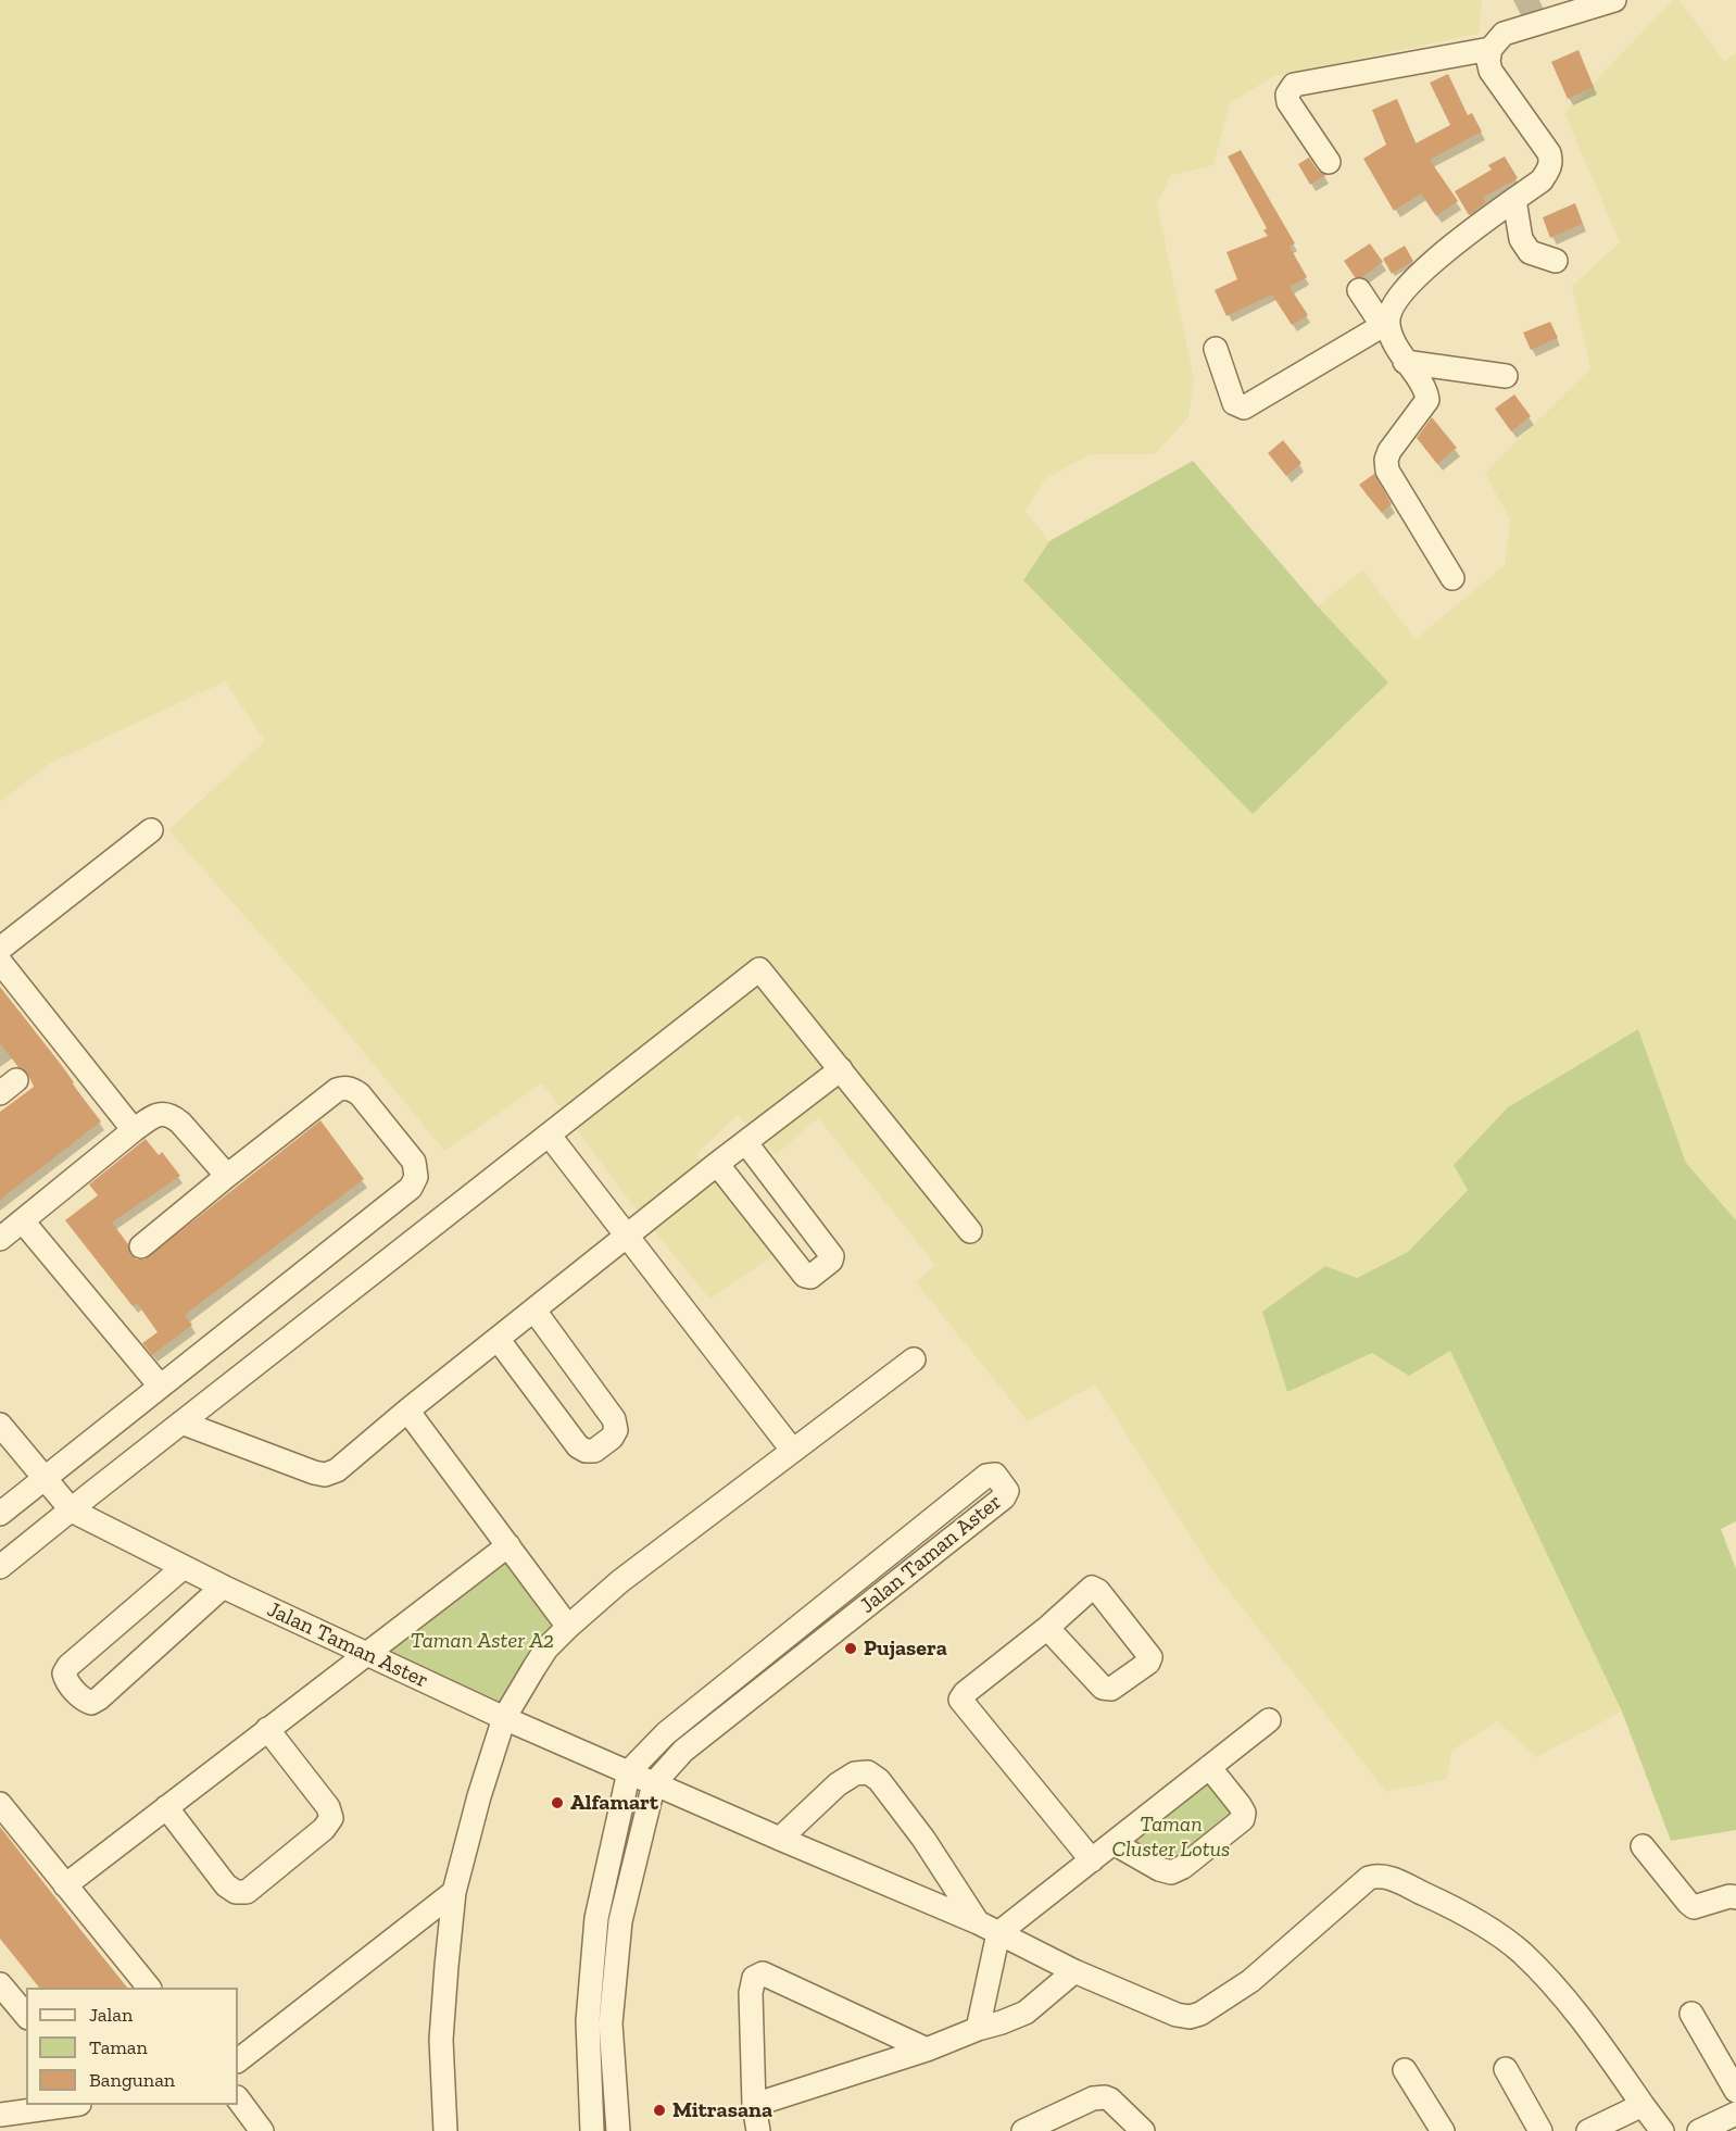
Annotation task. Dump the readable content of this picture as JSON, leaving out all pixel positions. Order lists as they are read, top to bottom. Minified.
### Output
{"streets":{"street":["Jalan Taman Aster"]},"parks":["Taman Aster A2","Taman Cluster Lotus"],"places":["Pujasera","Alfamart","Mitrasana"],"legend":["Jalan","Taman","Bangunan"]}
